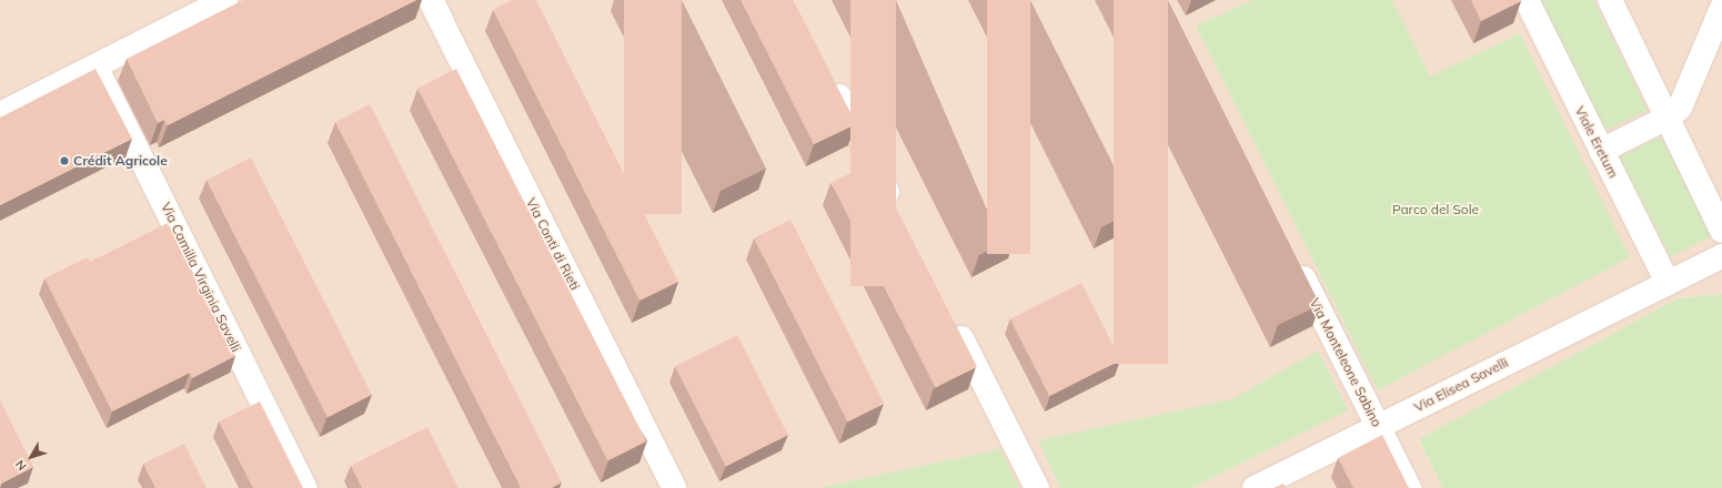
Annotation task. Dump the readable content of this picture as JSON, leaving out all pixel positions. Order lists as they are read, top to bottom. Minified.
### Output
{"streets":{"street":["Viale Eretum","Via Conti di Rieti","Via Camilla Virginia Savelli","Via Monteleone Sabino","Via Elisea Savelli"]},"crossings":[["Viale Eretum","Via Elisea Savelli"],["Via Monteleone Sabino","Via Elisea Savelli"]],"parks":["Parco del Sole"],"places":["Crédit Agricole"],"north":"bottom left"}
